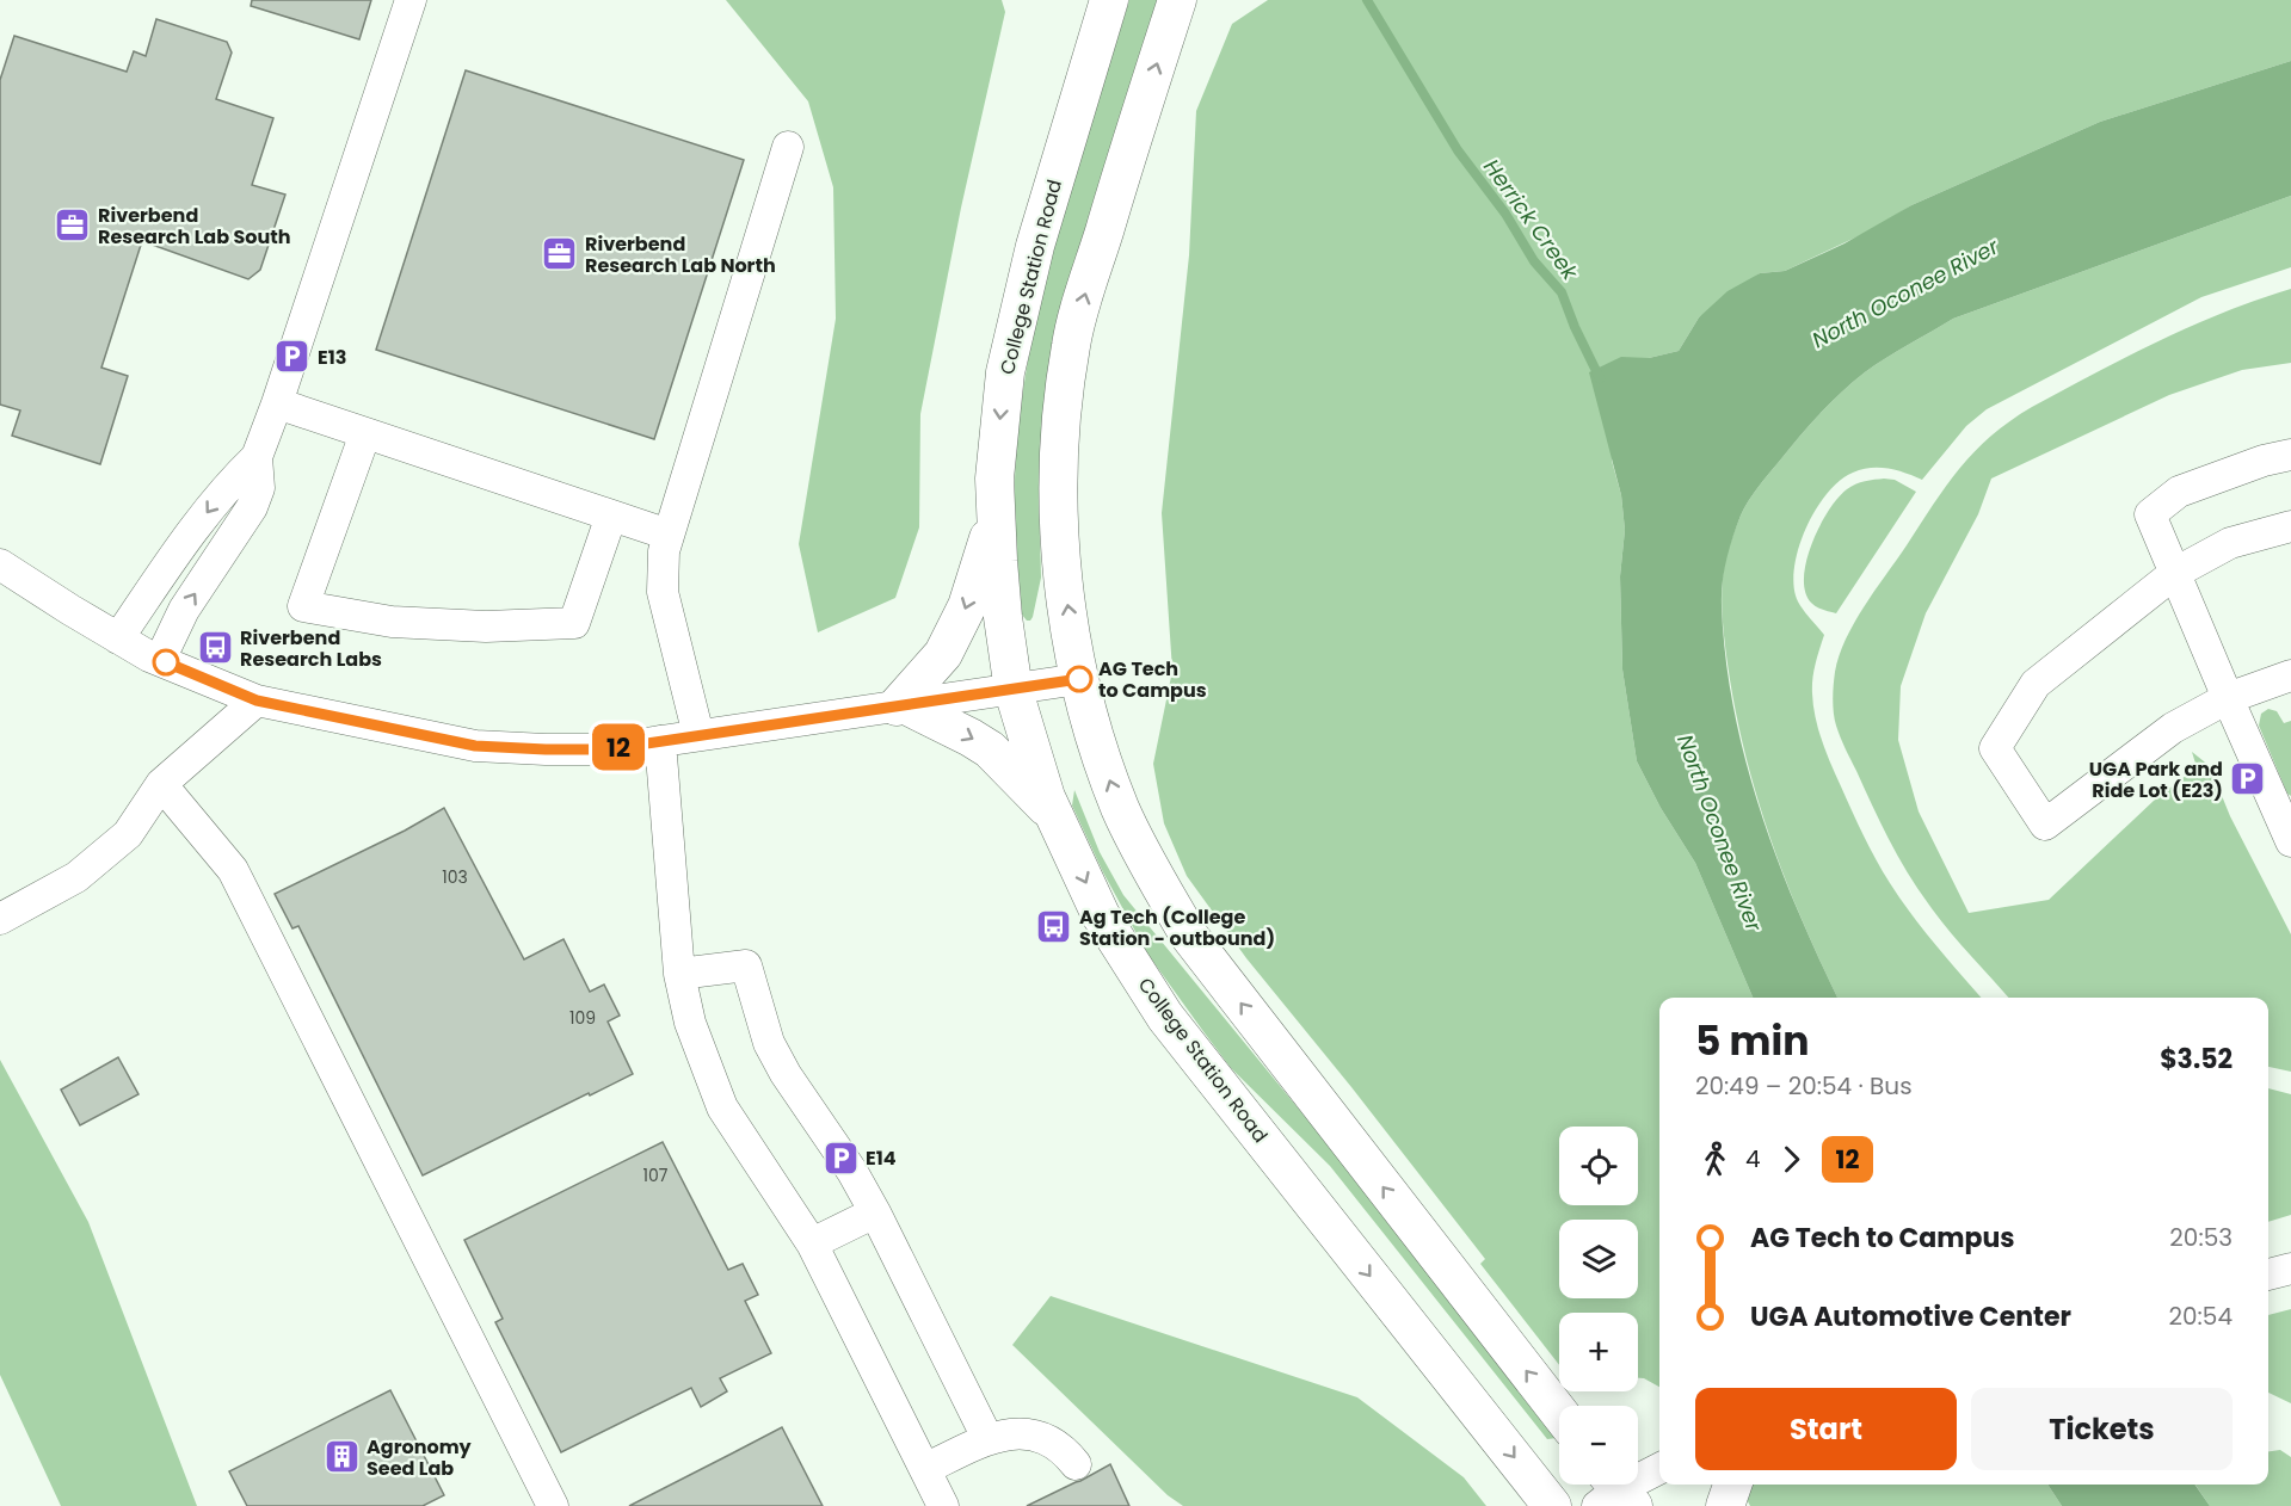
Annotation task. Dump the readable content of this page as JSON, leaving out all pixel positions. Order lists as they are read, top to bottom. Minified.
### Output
{"streets":{"main road":["College Station Road"]},"water":["Herrick Creek","North Oconee River"],"places":{"office":["Riverbend Research Lab South","Riverbend Research Lab North"],"parking":["E13","UGA Park and Ride Lot (E23)","E14"],"bus stop":["Riverbend Research Labs","Ag Tech (College Station - outbound)"],"other":["AG Tech to Campus"],"building":["Agronomy Seed Lab"]},"lines":["bus line 12"],"house_numbers":["103","109","107"],"page":{"on_map":"12","heading":["5 min","20:49 – 20:54 · Bus","$3.52"],"legs":["4","12"],"map_buttons":["+","−"],"list":[{"name":"AG Tech to Campus","value":"20:53"},{"name":"UGA Automotive Center","value":"20:54"}],"buttons":["Start","Tickets"]}}
